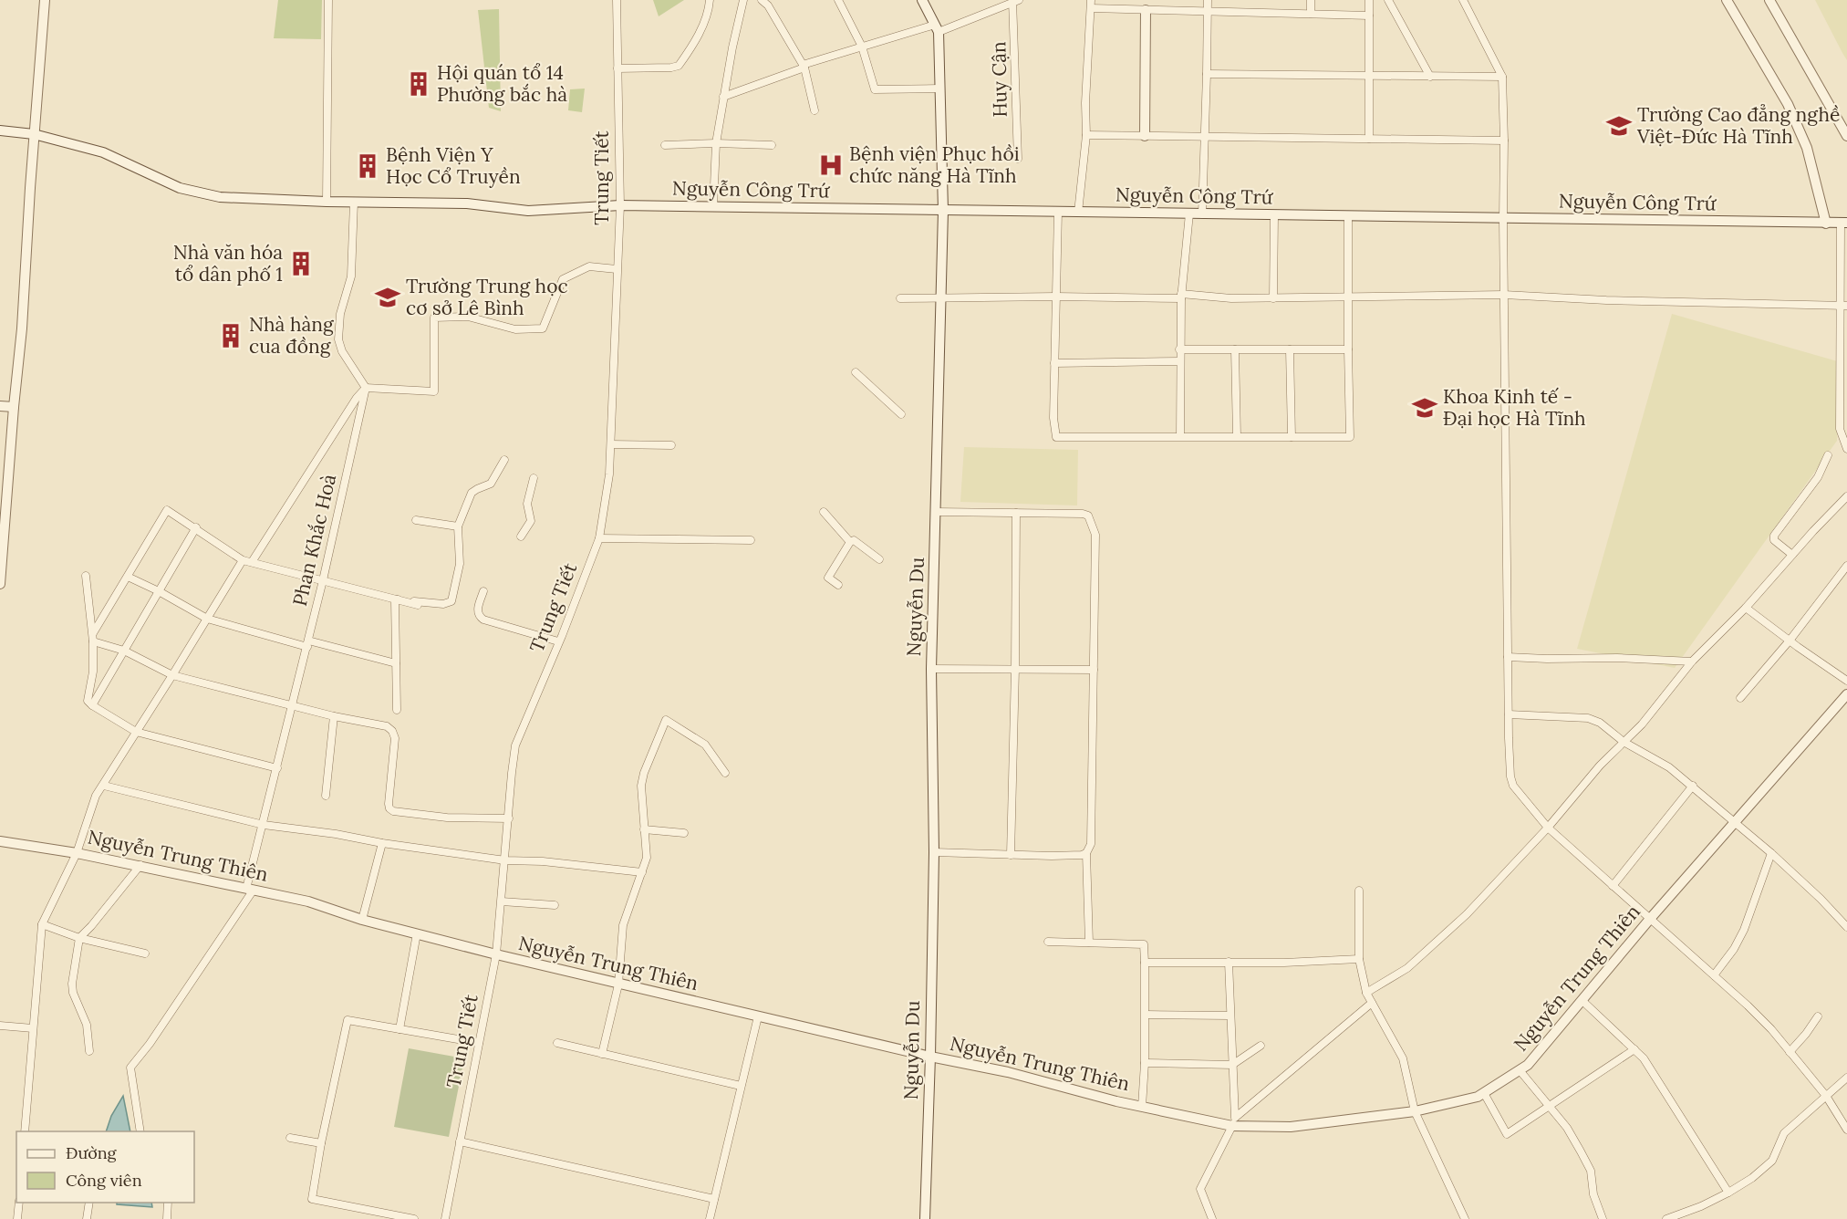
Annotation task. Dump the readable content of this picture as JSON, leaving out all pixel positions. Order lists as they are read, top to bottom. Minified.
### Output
{"streets":{"street":["Huy Cận","Trung Tiết","Nguyễn Công Trứ","Phan Khắc Hoà","Nguyễn Du","Nguyễn Trung Thiên"]},"crossings":[["Trung Tiết","Nguyễn Công Trứ"],["Trung Tiết","Nguyễn Trung Thiên"],["Nguyễn Công Trứ","Nguyễn Du"],["Phan Khắc Hoà","Nguyễn Trung Thiên"],["Nguyễn Du","Nguyễn Trung Thiên"]],"places":{"building":["Hội quán tổ 14 Phường bắc hà","Bệnh Viện Y Học Cổ Truyền","Nhà văn hóa tổ dân phố 1","Nhà hàng cua đồng"],"school or university":["Trường Cao đẳng nghề Việt-Đức Hà Tĩnh","Trường Trung học cơ sở Lê Bình","Khoa Kinh tế - Đại học Hà Tĩnh"],"hospital":["Bệnh viện Phục hồi chức năng Hà Tĩnh"]},"legend":["Đường","Công viên"]}
